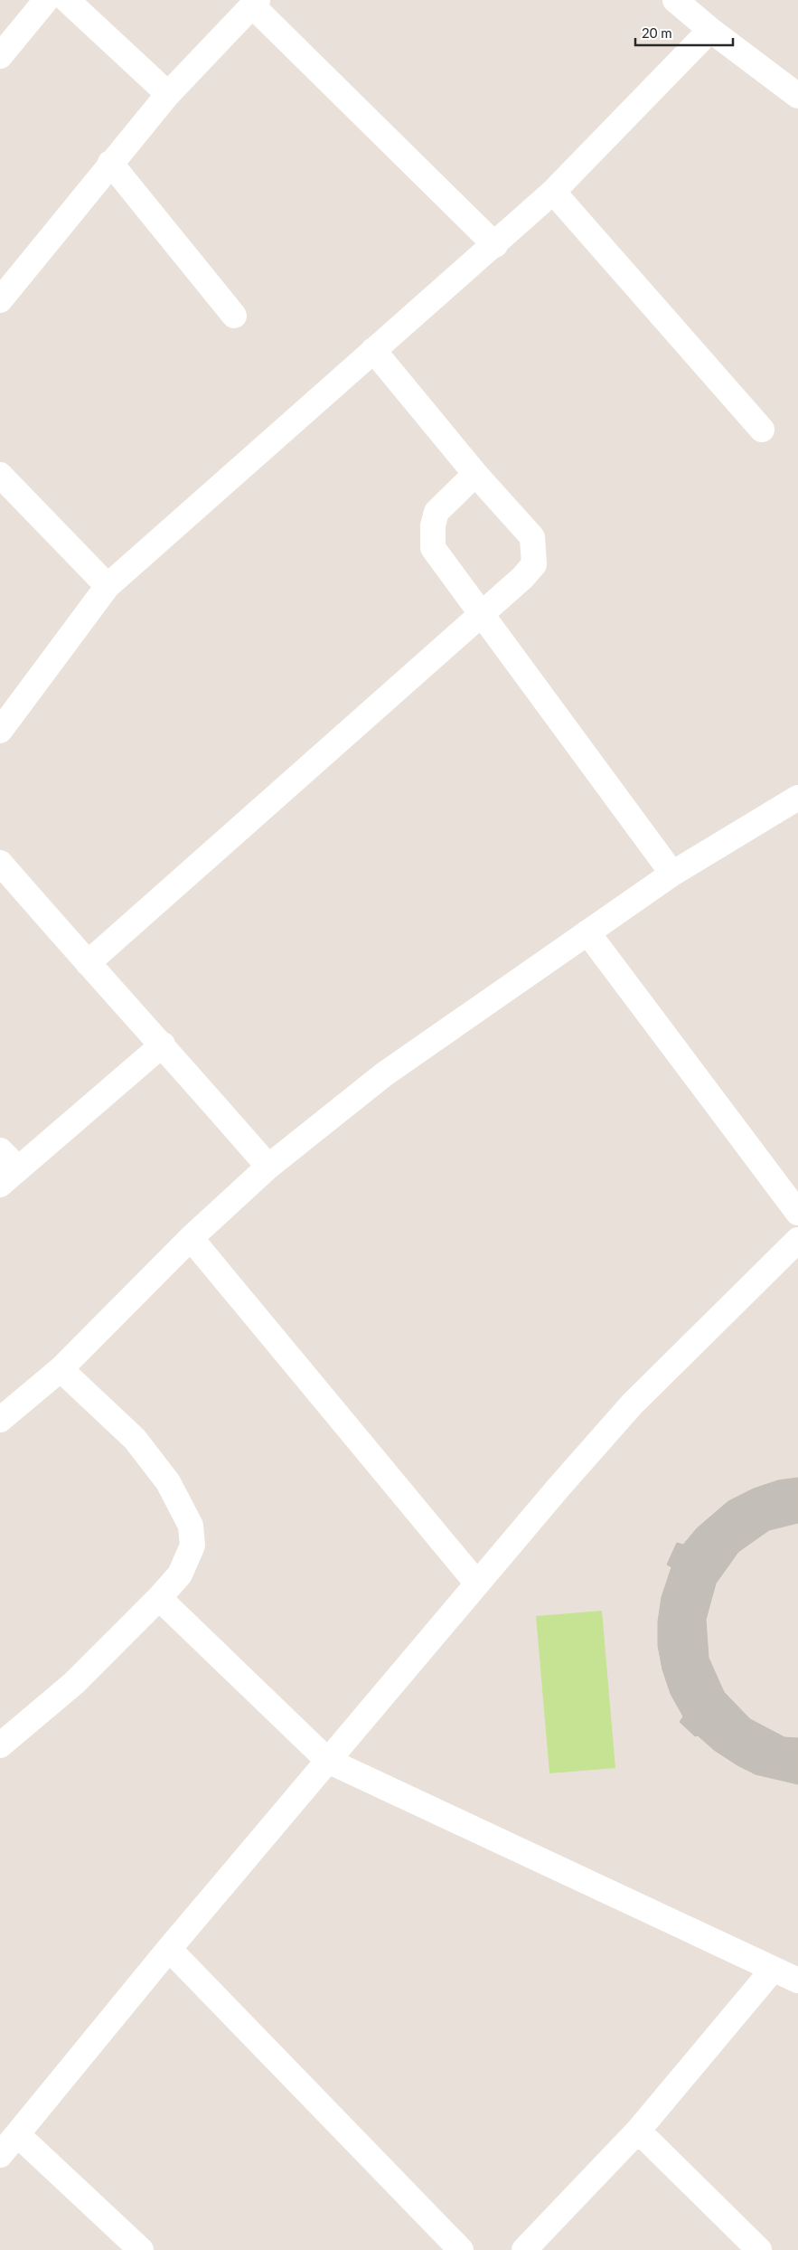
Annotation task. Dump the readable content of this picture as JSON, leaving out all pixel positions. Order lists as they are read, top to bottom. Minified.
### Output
{"scale_bar":"20 m"}
